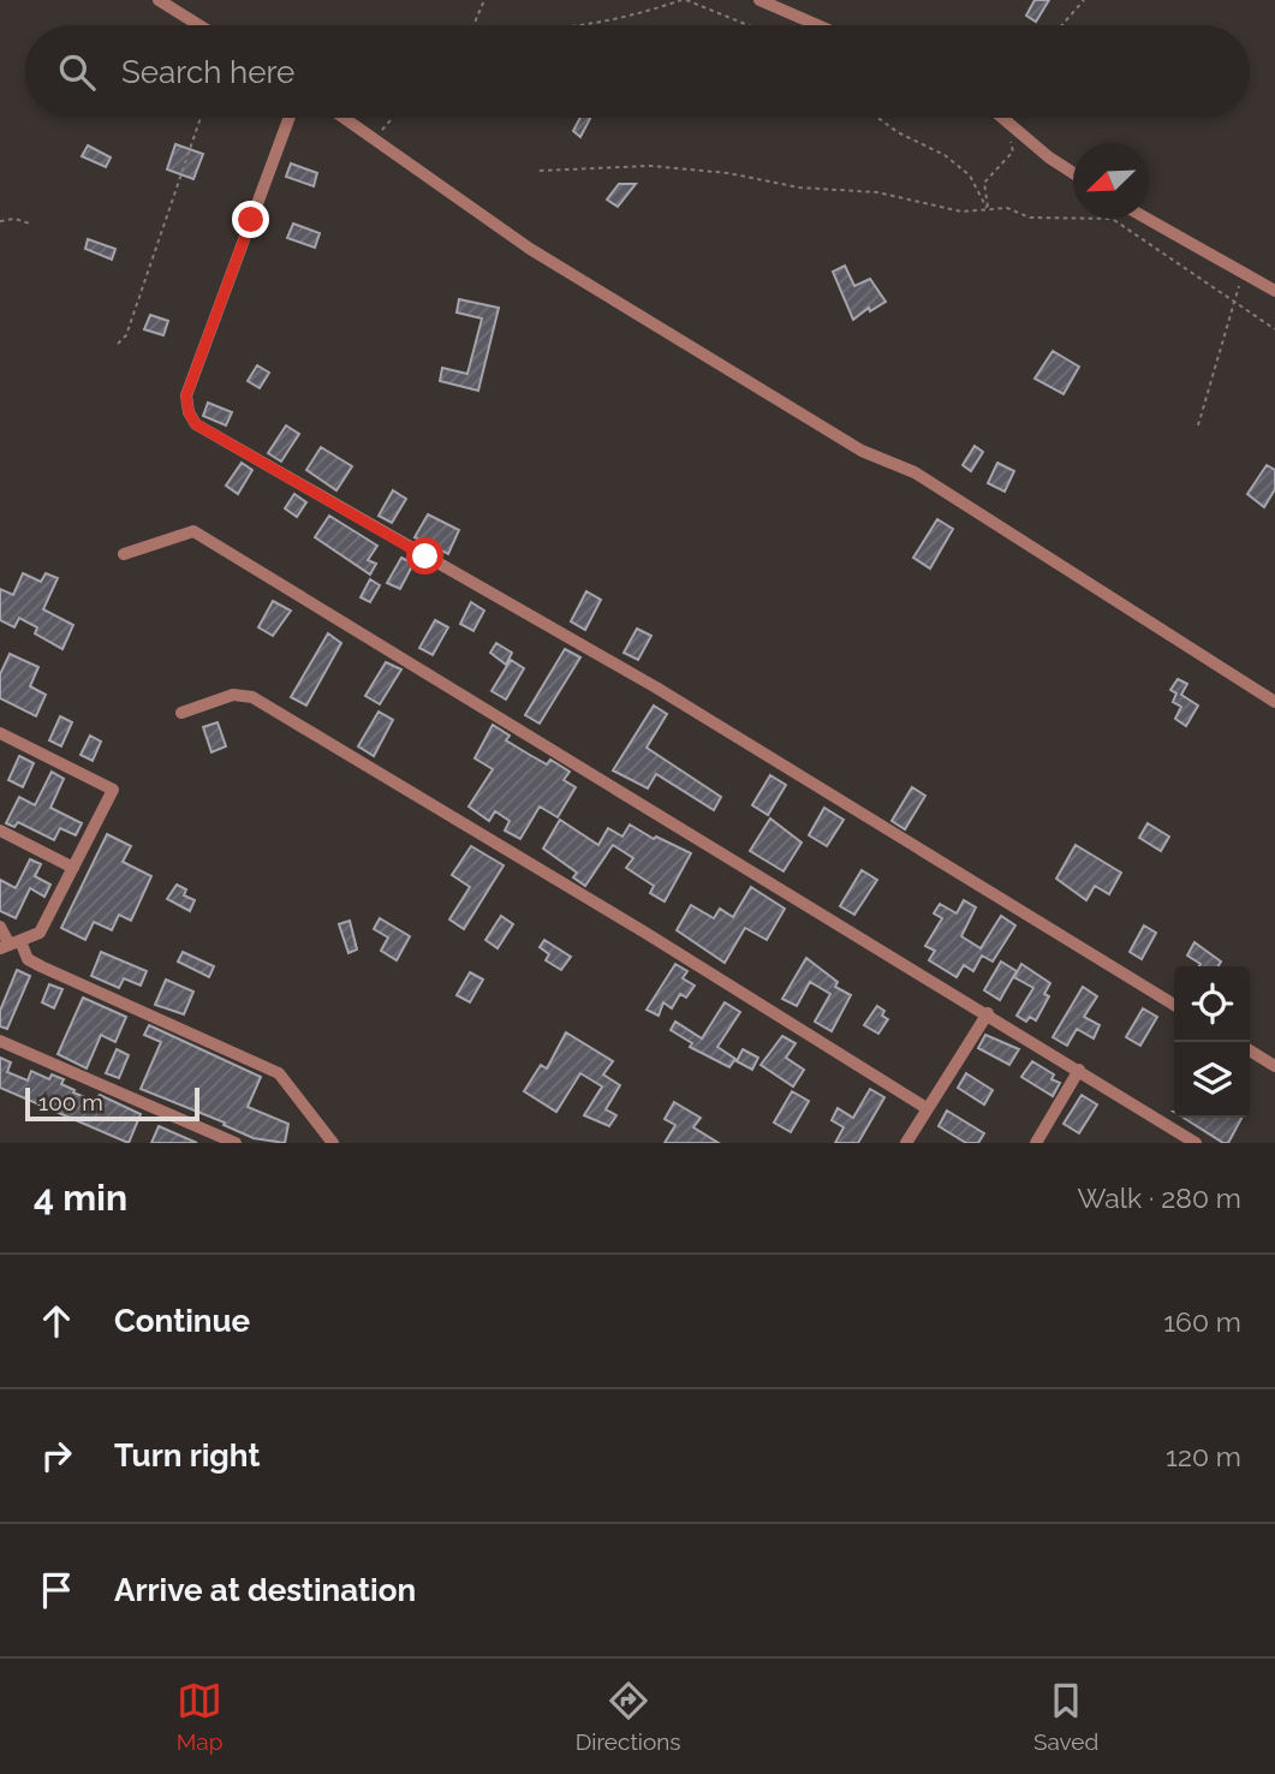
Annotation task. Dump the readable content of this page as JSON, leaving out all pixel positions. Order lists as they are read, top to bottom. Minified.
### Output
{"scale_bar":"100 m","north":"bottom left","page":{"search":"Search here","scale":"100 m","heading":["4 min","Walk · 280 m"],"list":[["Continue","160 m"],["Turn right","120 m"],"Arrive at destination"],"nav":["Map","Directions","Saved"]}}
